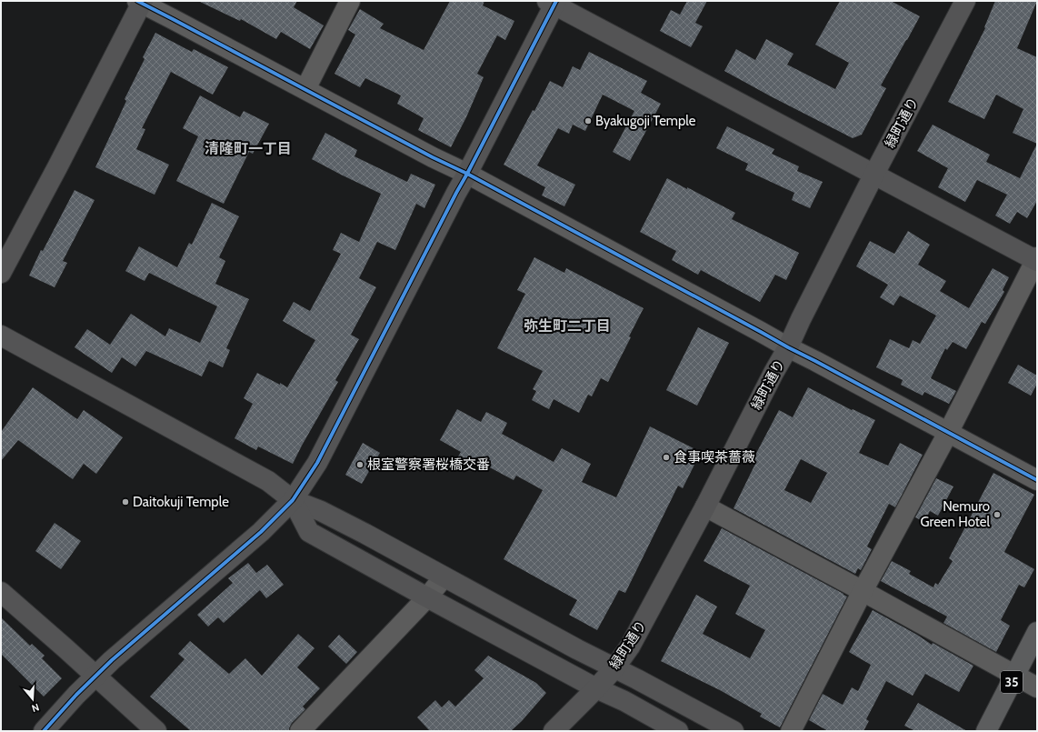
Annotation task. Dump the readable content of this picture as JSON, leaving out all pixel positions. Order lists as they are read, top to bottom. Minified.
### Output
{"streets":{"main road":["35"],"street":["緑町通り"]},"districts":["清隆町一丁目","弥生町二丁目"],"places":["Byakugoji Temple","食事喫茶薔薇","根室警察署桜橋交番","Daitokuji Temple","Nemuro Green Hotel"],"north":"bottom"}
